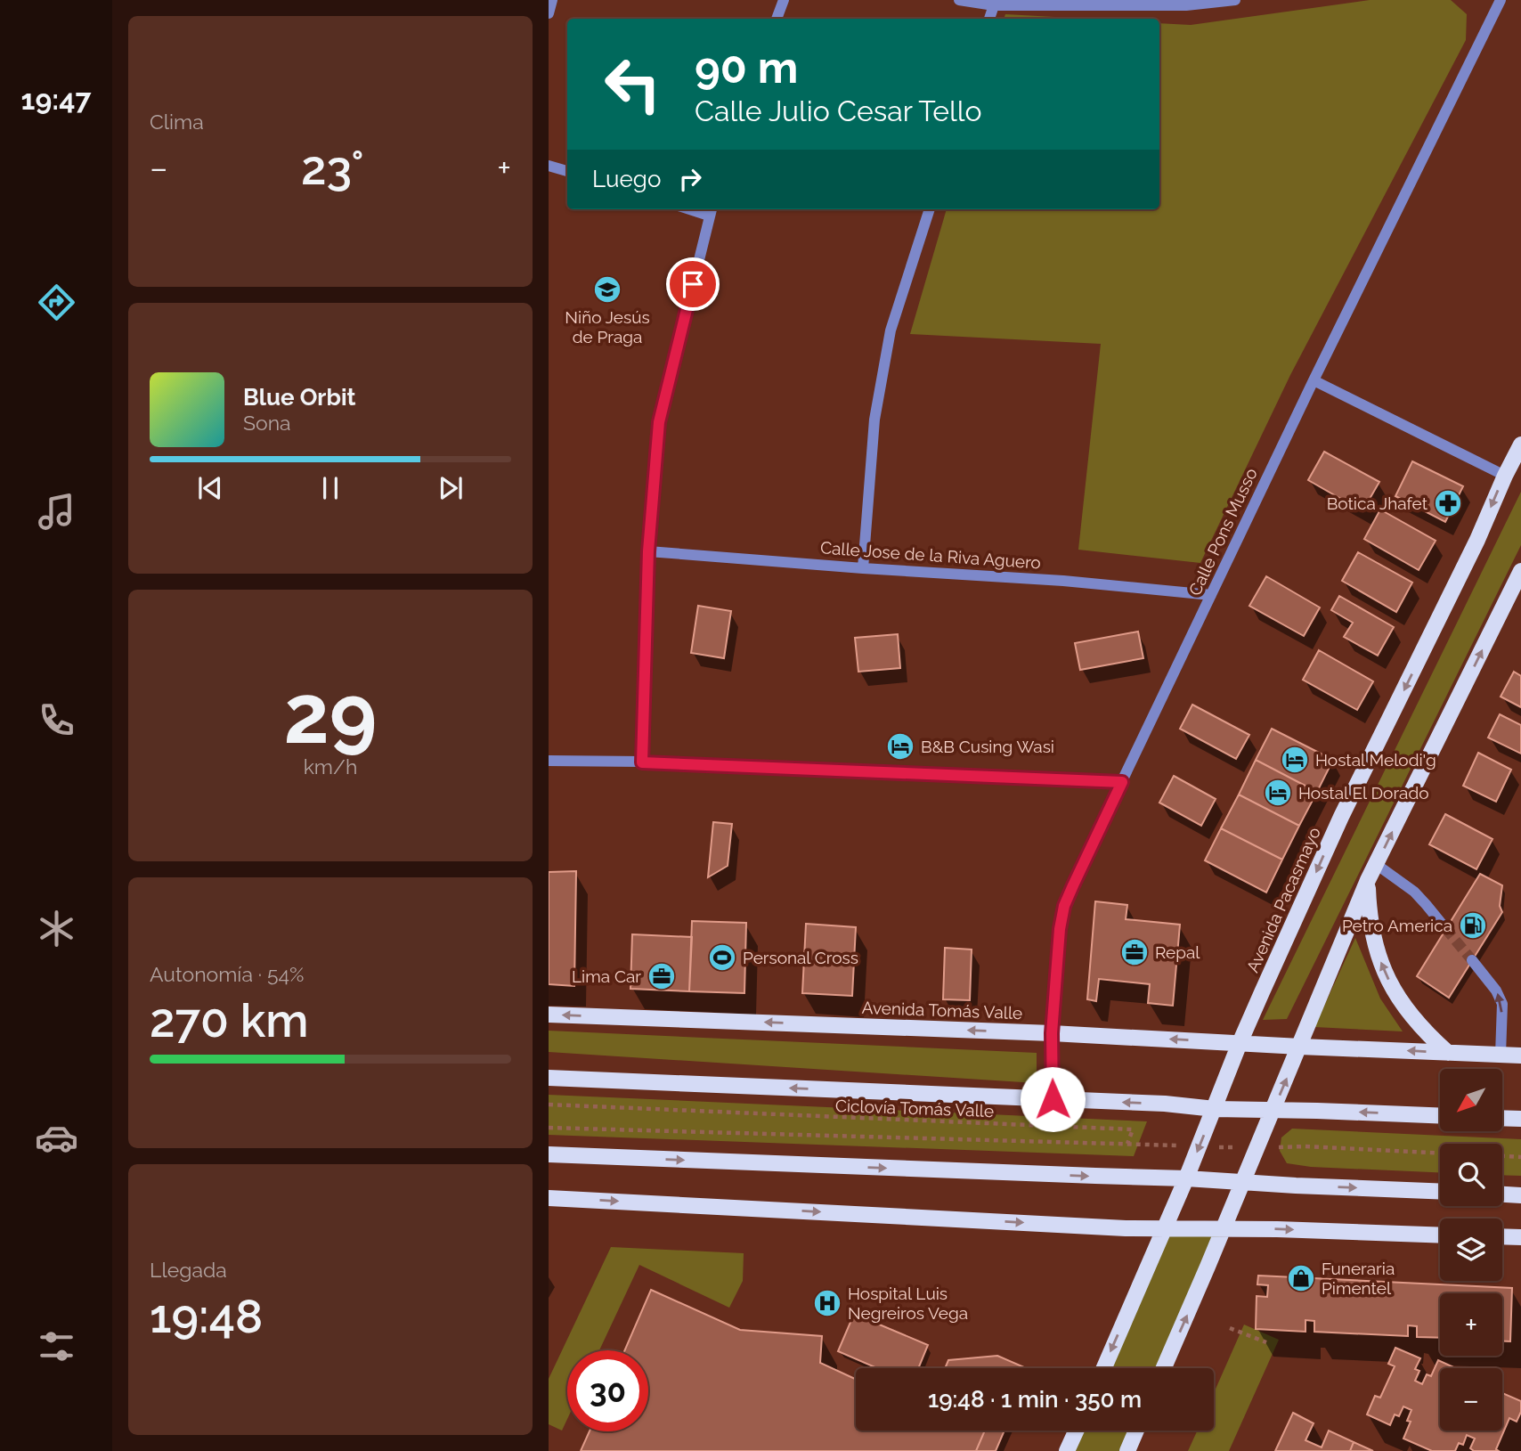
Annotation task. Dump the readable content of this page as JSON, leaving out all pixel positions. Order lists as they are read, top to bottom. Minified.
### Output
{"streets":{"main road":["Avenida Pacasmayo","Avenida Tomás Valle"],"street":["Calle Pons Musso","Calle Jose de la Riva Aguero"],"path":["Ciclovía Tomás Valle"]},"crossings":[["Calle Pons Musso","Calle Jose de la Riva Aguero"],["Calle Pons Musso","Avenida Tomás Valle"],["Avenida Pacasmayo","Avenida Tomás Valle"]],"places":{"school or university":["Niño Jesús de Praga"],"pharmacy":["Botica Jhafet"],"hotel":["B&B Cusing Wasi","Hostal Melodi'g","Hostal El Dorado"],"fuel station":["Petro America"],"office":["Repal","Lima Car"],"sports":["Personal Cross"],"shop":["Funeraria Pimentel"],"hospital":["Hospital Luis Negreiros Vega"]},"north":"bottom left","page":{"tabs":"19:47","tile":["Clima",["29","km/h"],["Autonomía · 54%","270 km"],["Llegada","19:48"]],"turn":["90 m","Calle Julio Cesar Tello"],"heat":["−","23°","+"],"then":"Luego","song":["Blue Orbit","Sona"],"map_buttons":["+","−"],"limit":"30","trip":"19:48 · 1 min · 350 m"}}
